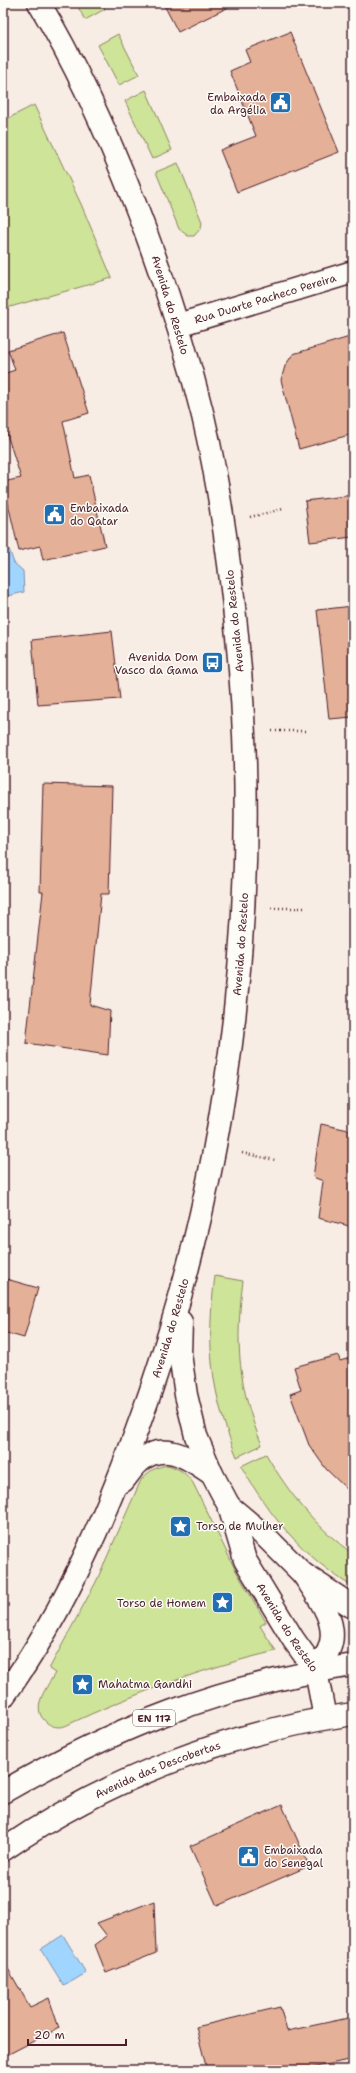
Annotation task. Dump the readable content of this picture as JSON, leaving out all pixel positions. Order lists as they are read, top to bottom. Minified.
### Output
{"streets":{"street":["Rua Duarte Pacheco Pereira","Avenida do Restelo","EN 117","Avenida das Descobertas"]},"crossings":[["Rua Duarte Pacheco Pereira","Avenida do Restelo"],["Avenida do Restelo","EN 117"]],"places":{"public building":["Embaixada da Argélia","Embaixada do Qatar","Embaixada do Senegal"],"bus stop":["Avenida Dom Vasco da Gama"],"place":["Torso de Mulher","Torso de Homem","Mahatma Gandhi"]},"scale_bar":"20 m"}
